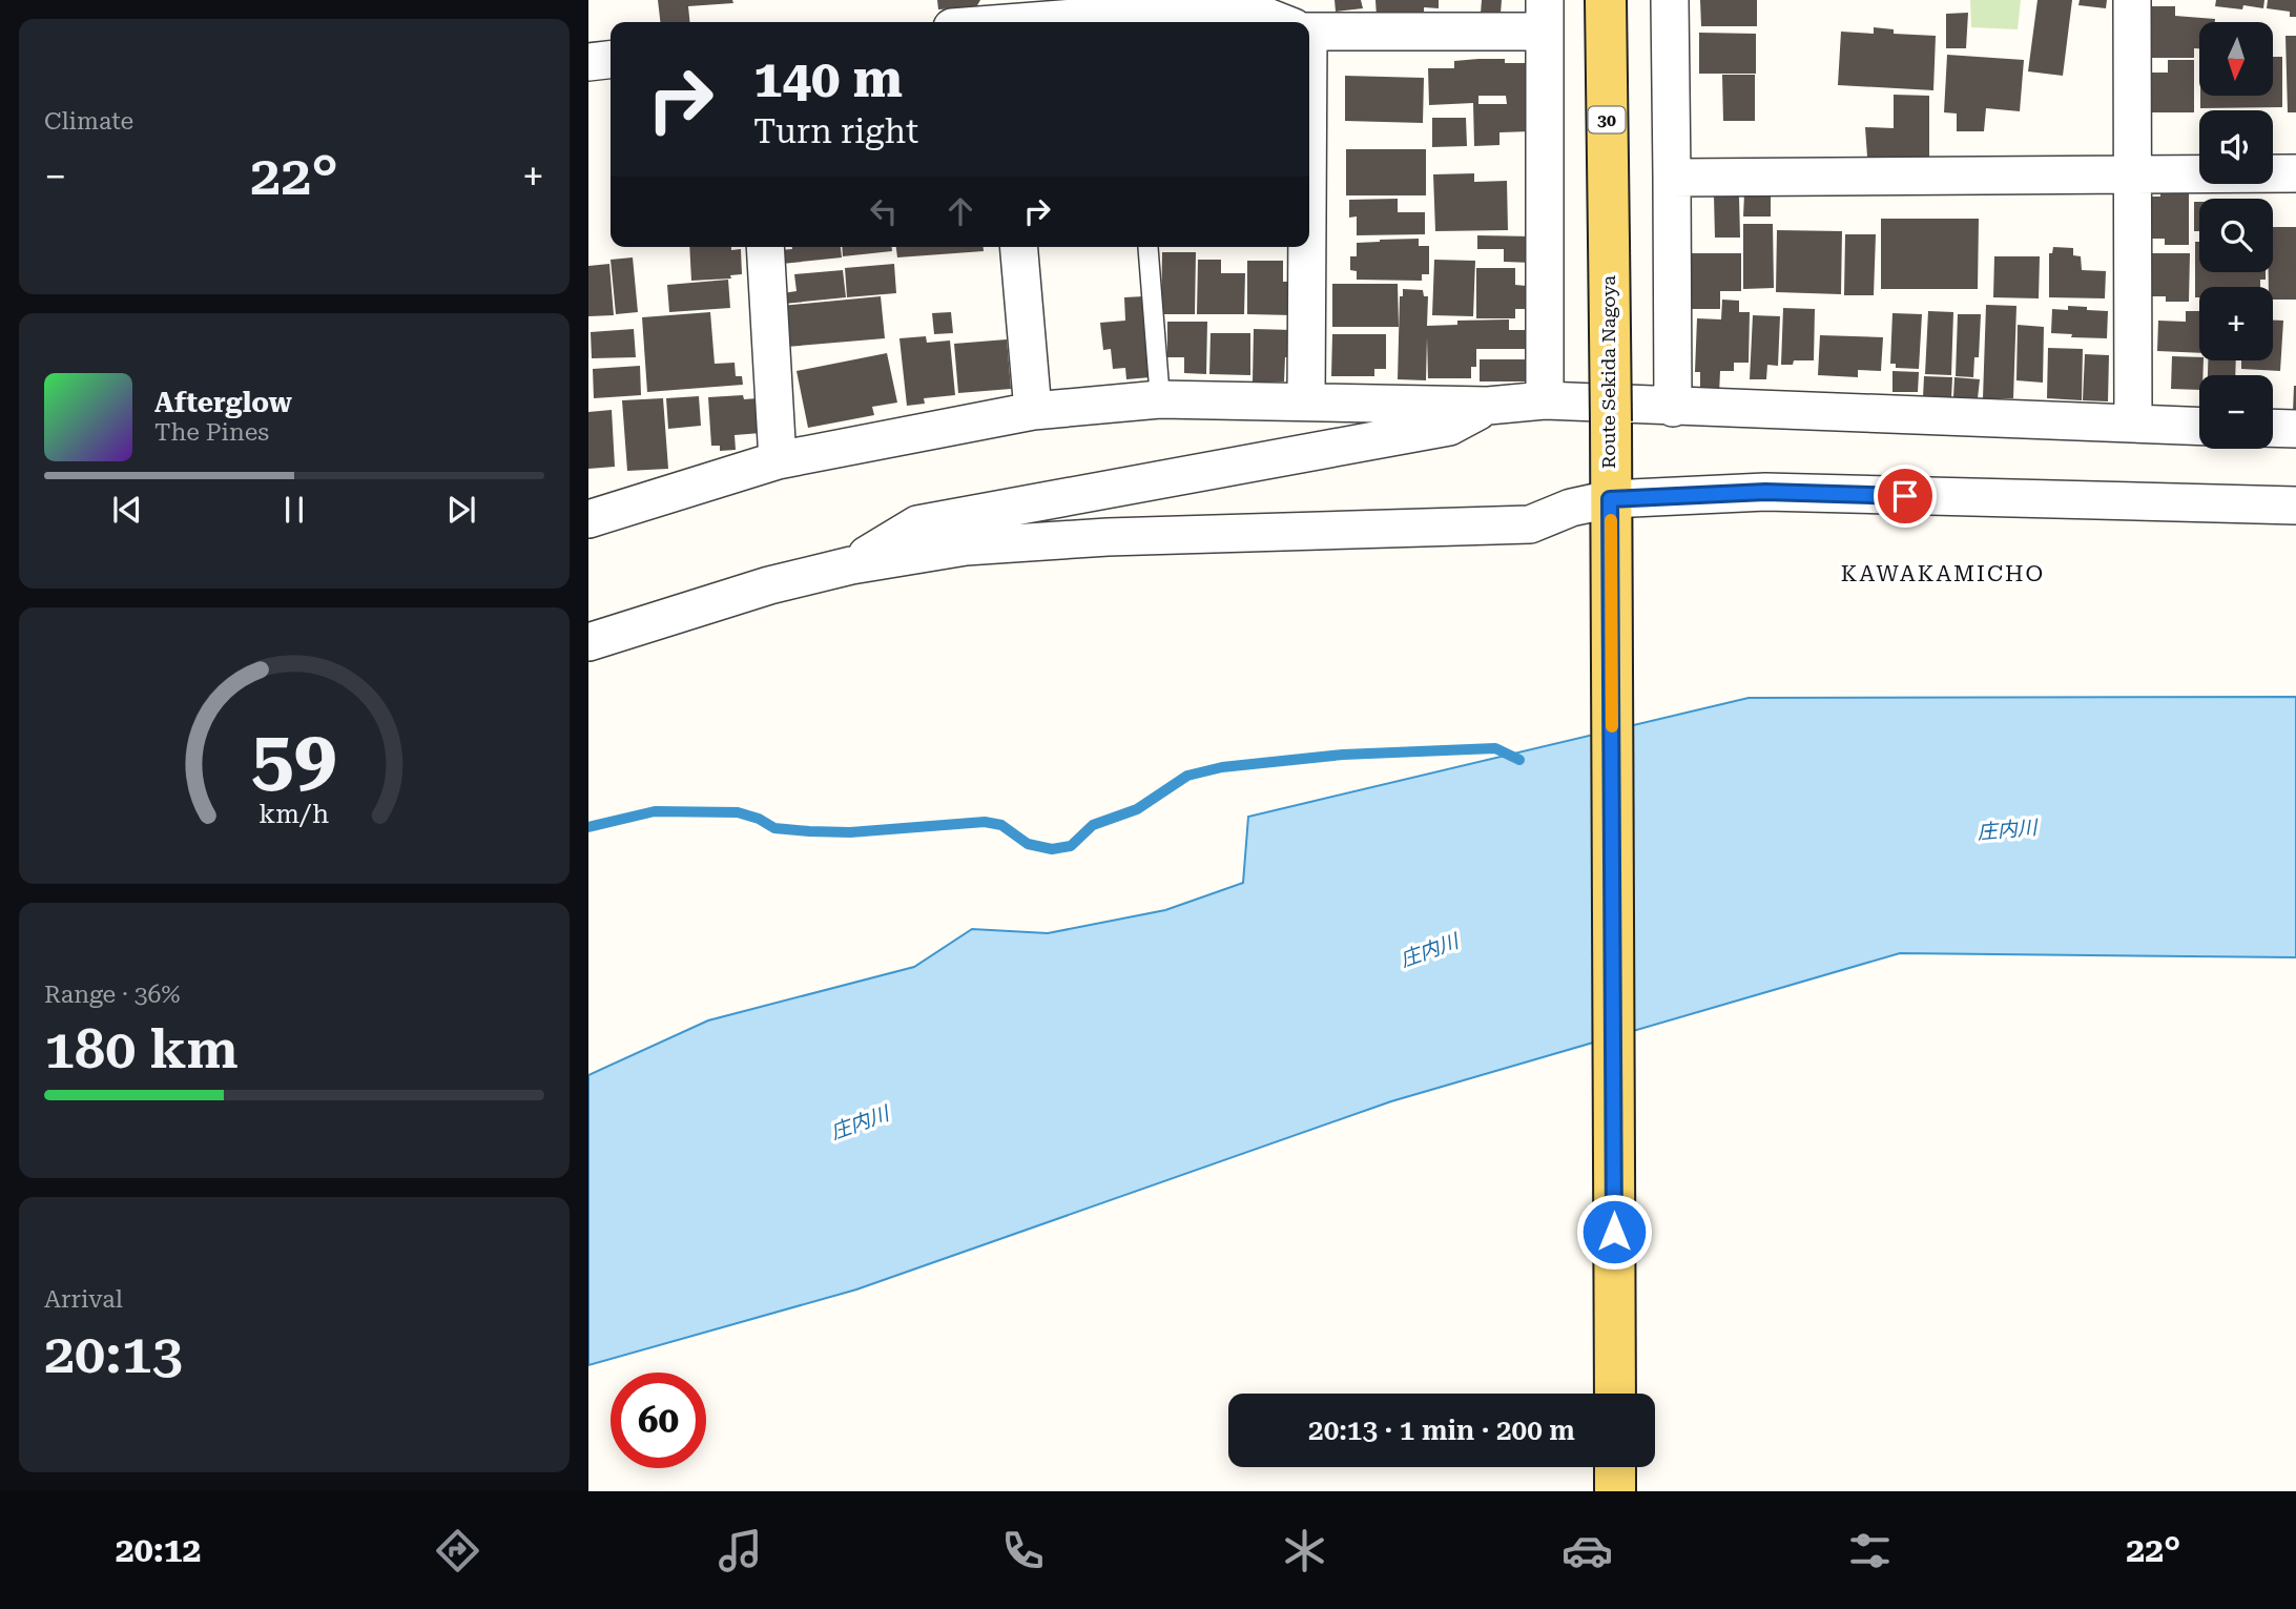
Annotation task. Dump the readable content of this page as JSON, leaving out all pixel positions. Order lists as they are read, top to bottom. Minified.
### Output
{"streets":{"main road":["30","Route Sekida Nagoya"]},"districts":["KAWAKAMICHO"],"water":["庄内川"],"north":"bottom","page":{"tile":["Climate",["Range · 36%","180 km"],["Arrival","20:13"]],"map_buttons":["+","−"],"turn":["140 m","Turn right"],"heat":["−","22°","+"],"song":["Afterglow","The Pines"],"limit":"60","trip":"20:13 · 1 min · 200 m","tabs":["20:12","22°"],"gauge":["59","km/h"]}}
